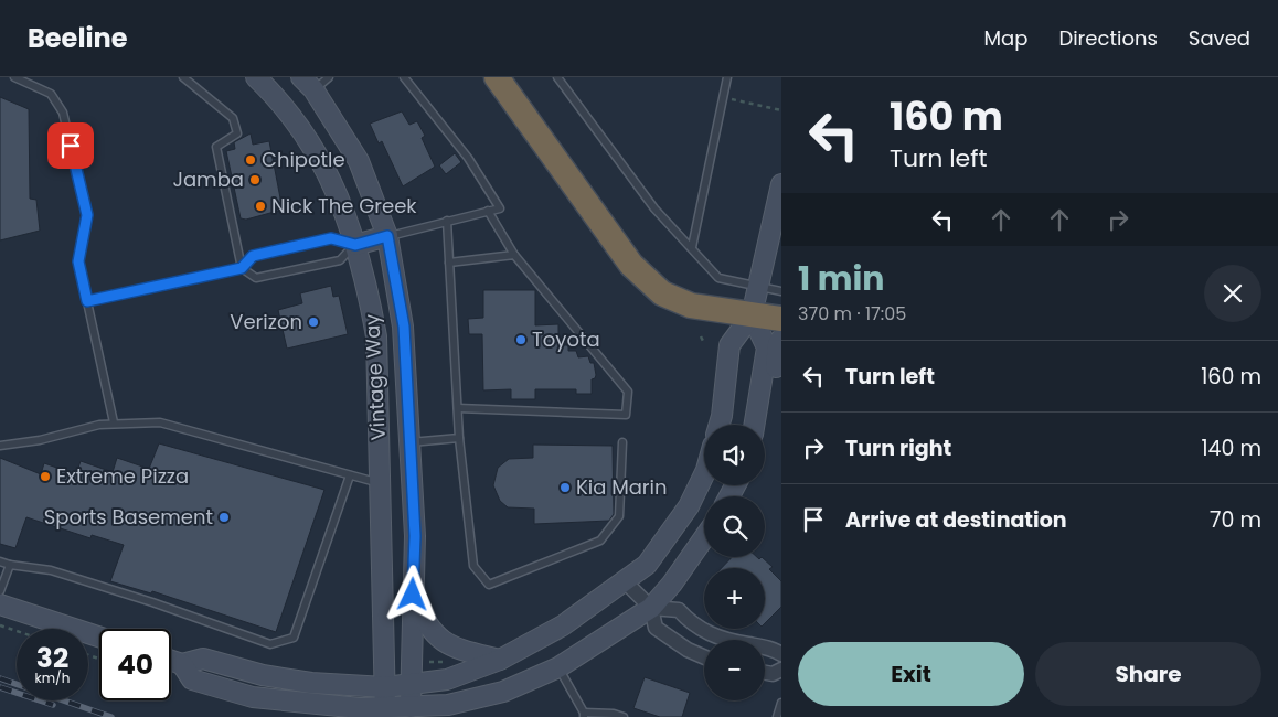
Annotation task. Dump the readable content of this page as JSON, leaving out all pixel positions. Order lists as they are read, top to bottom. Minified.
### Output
{"streets":{"street":["Vintage Way"]},"places":["Chipotle","Jamba","Nick The Greek","Verizon","Toyota","Extreme Pizza","Kia Marin","Sports Basement"],"page":{"header":"Beeline","nav":["Map","Directions","Saved"],"turn":["160 m","Turn left"],"heading":["1 min","370 m · 17:05"],"list":[{"name":"Turn left","value":"160 m"},{"name":"Turn right","value":"140 m"},{"name":"Arrive at destination","value":"70 m"}],"map_buttons":["+","−"],"speed":"32 km/h","limit":"40","buttons":["Exit","Share"]}}
